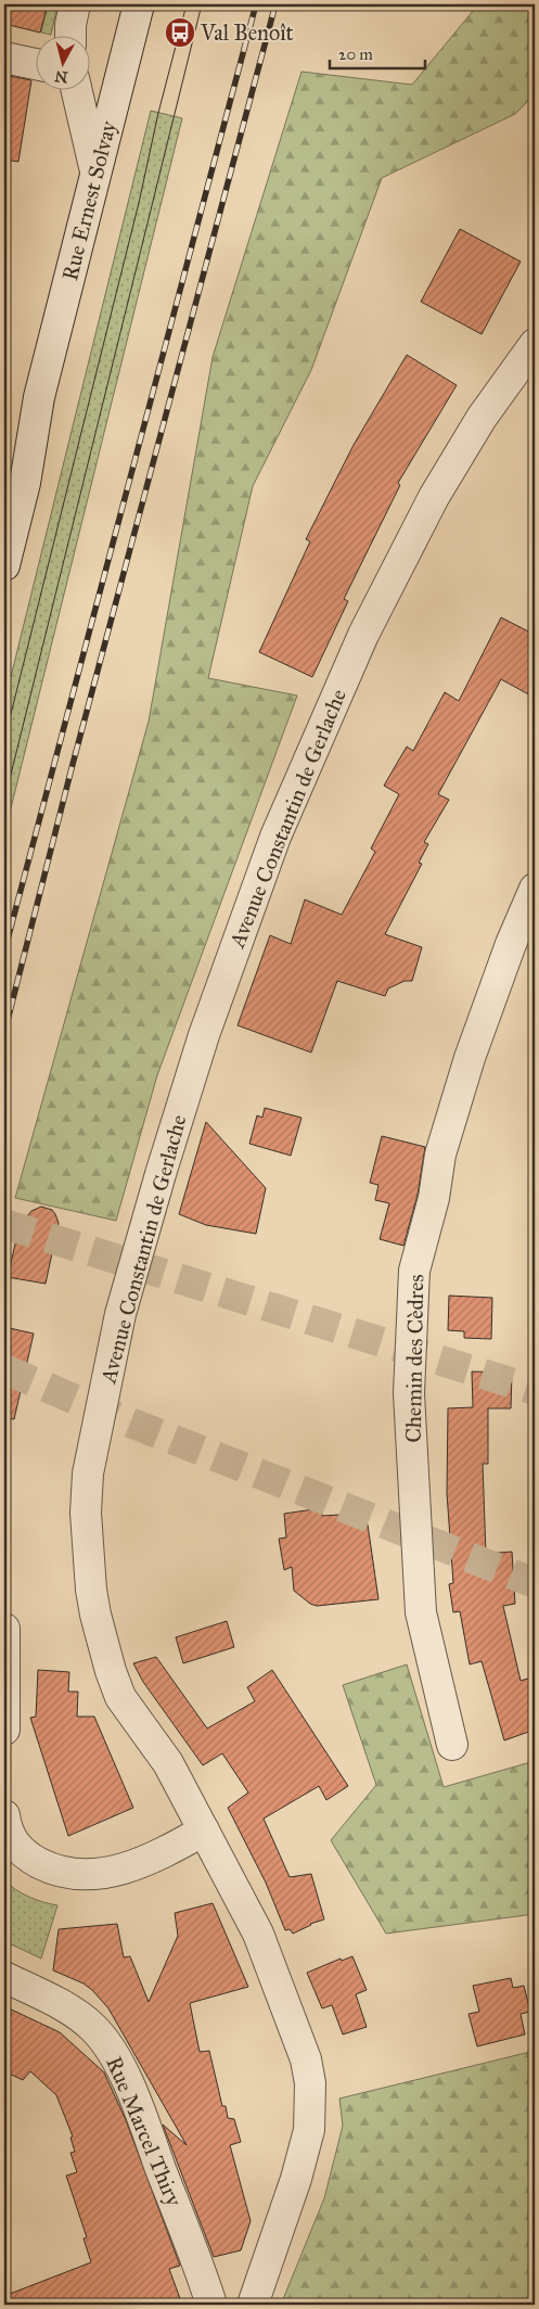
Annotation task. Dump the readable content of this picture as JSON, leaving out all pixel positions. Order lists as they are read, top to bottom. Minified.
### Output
{"streets":{"street":["Rue Ernest Solvay","Avenue Constantin de Gerlache","Chemin des Cèdres","Rue Marcel Thiry"]},"places":{"bus stop":["Val Benoît"]},"scale_bar":"20 m","north":"bottom"}
